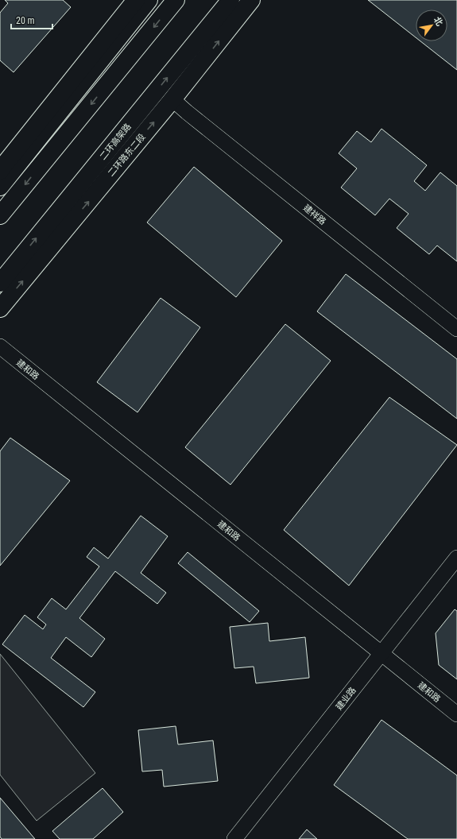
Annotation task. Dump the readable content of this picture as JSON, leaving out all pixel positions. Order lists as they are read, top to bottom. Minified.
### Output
{"streets":{"main road":["二环高架路","二环路东二段"],"street":["建祥路","建和路","建业路"]},"crossings":[["二环路东二段","建祥路"],["建和路","建业路"]],"scale_bar":"20 m","north":"top right"}
